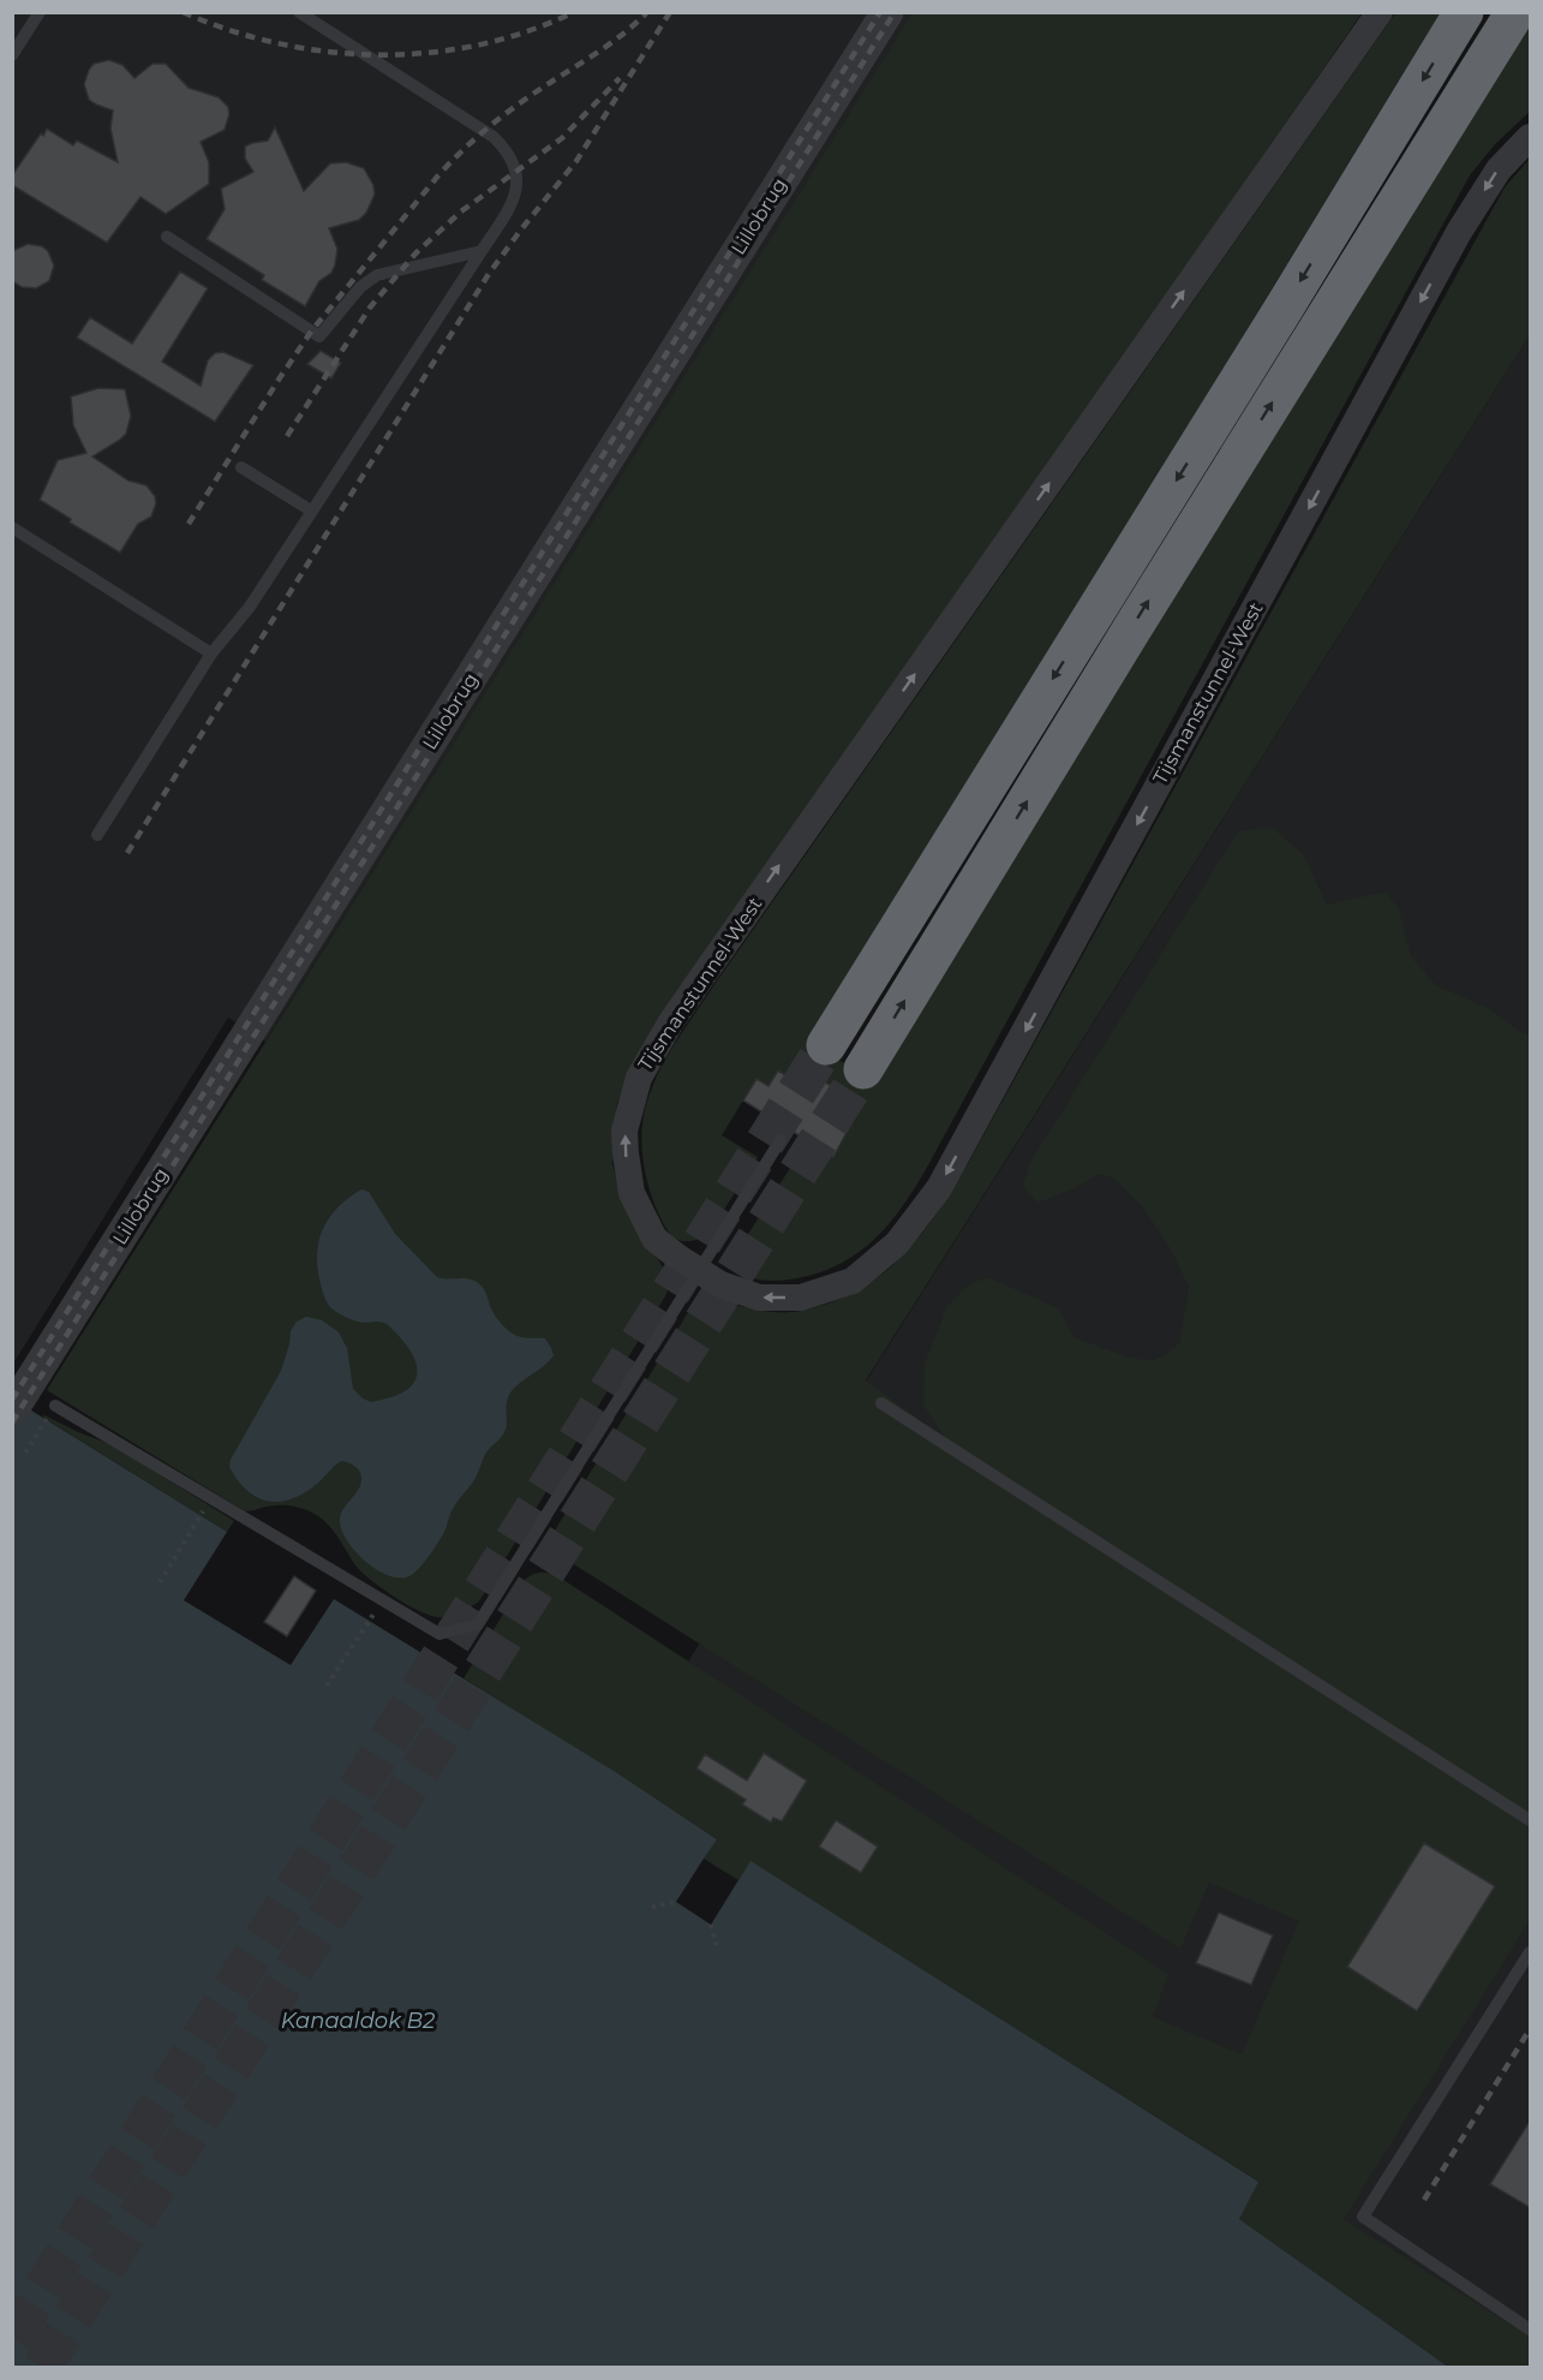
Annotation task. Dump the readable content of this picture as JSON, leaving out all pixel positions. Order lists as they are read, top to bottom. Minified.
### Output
{"streets":{"street":["Lillobrug","Tijsmanstunnel-West"]},"water":["Kanaaldok B2"]}
